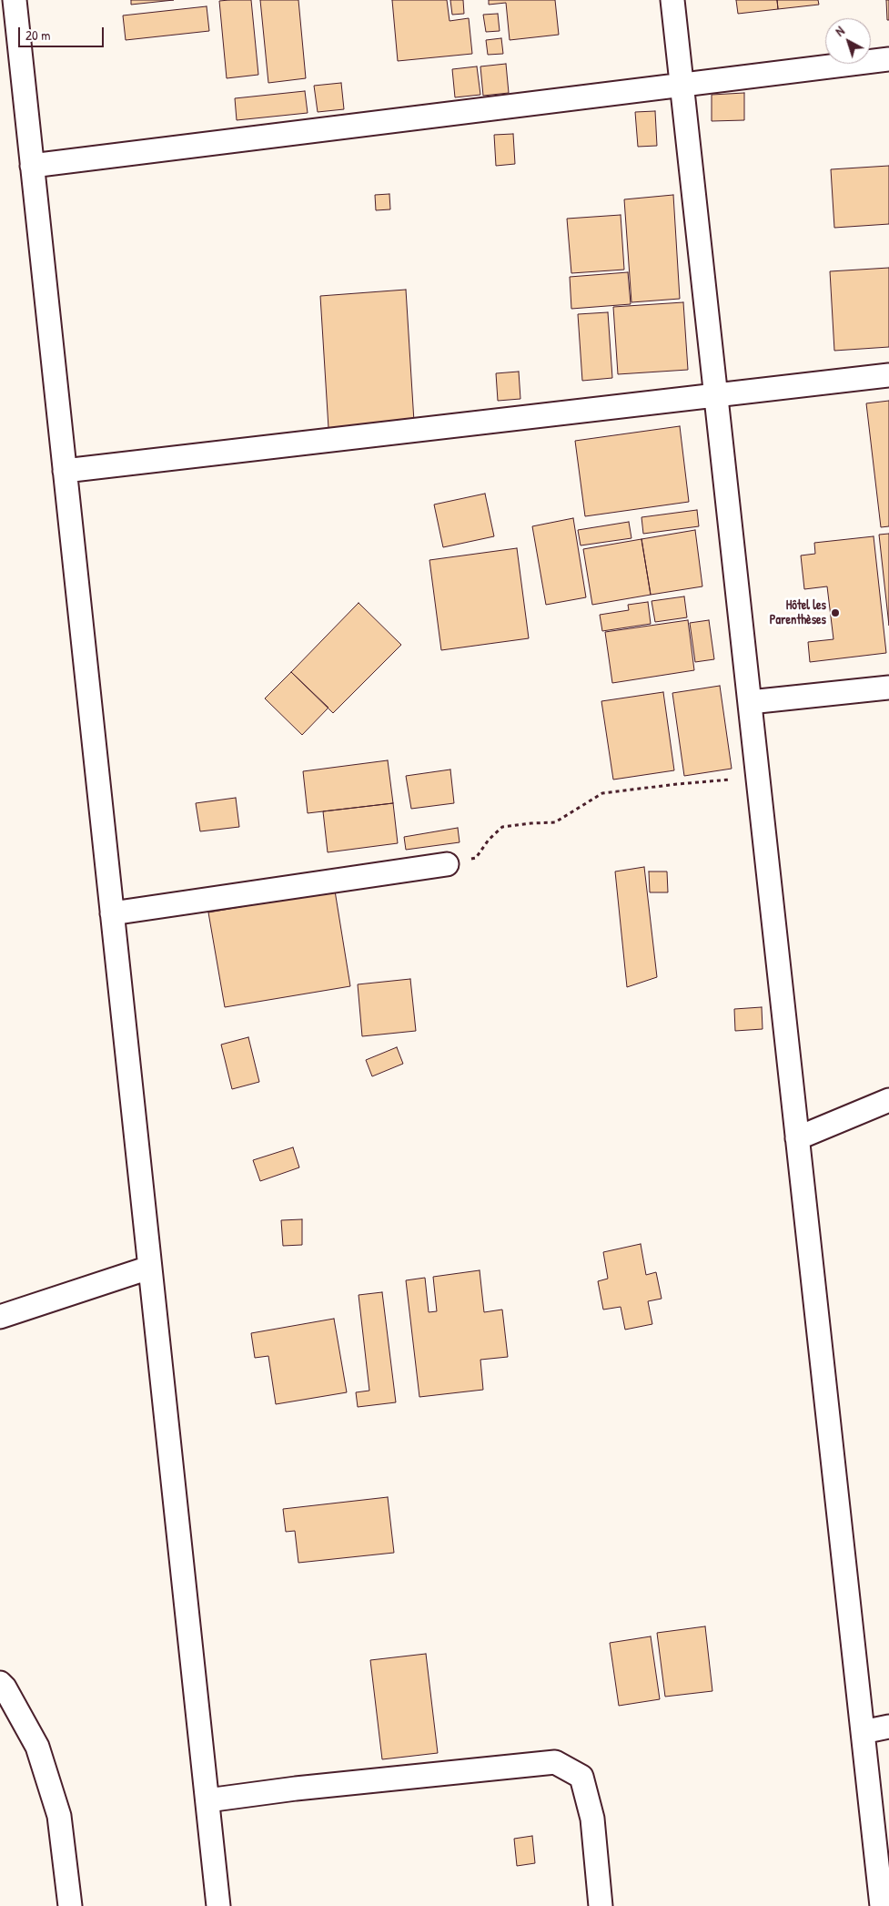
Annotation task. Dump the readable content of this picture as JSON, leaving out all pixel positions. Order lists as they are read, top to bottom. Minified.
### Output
{"places":["Hôtel les Parenthèses"],"scale_bar":"20 m","north":"top left"}
